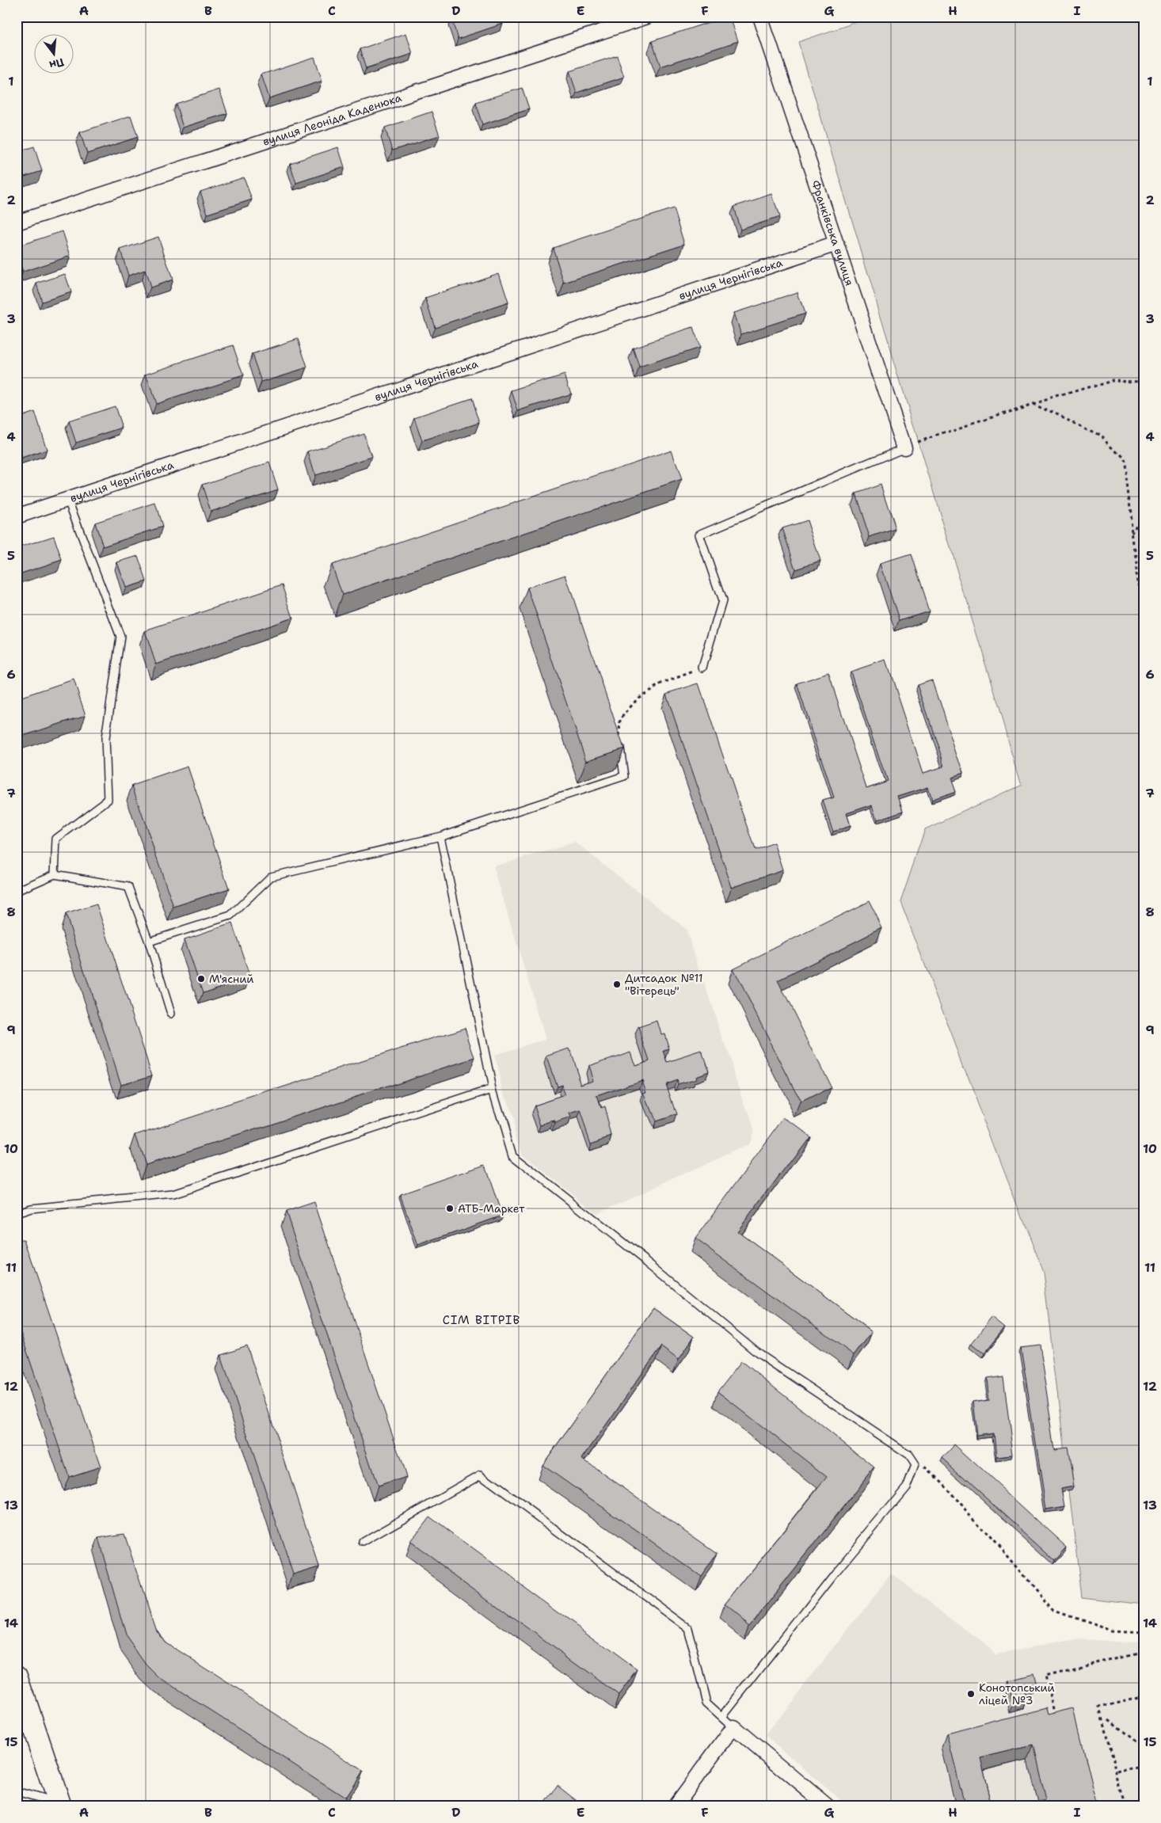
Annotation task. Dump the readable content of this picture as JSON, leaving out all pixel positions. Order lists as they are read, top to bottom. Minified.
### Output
{"streets":{"street":["вулиця Леоніда Каденюка","Франківська вулиця","вулиця Чернігівська"]},"crossings":[["Франківська вулиця","вулиця Чернігівська"]],"districts":["СІМ ВІТРІВ"],"places":["М'ясний","Дитсадок №11 \"Вітерець\"","АТБ-Маркет","Конотопський ліцей №3"],"north":"bottom","grid":{"columns":["A","B","C","D","E","F","G","H","I"],"rows":["1","2","3","4","5","6","7","8","9","10","11","12","13","14","15"]}}
